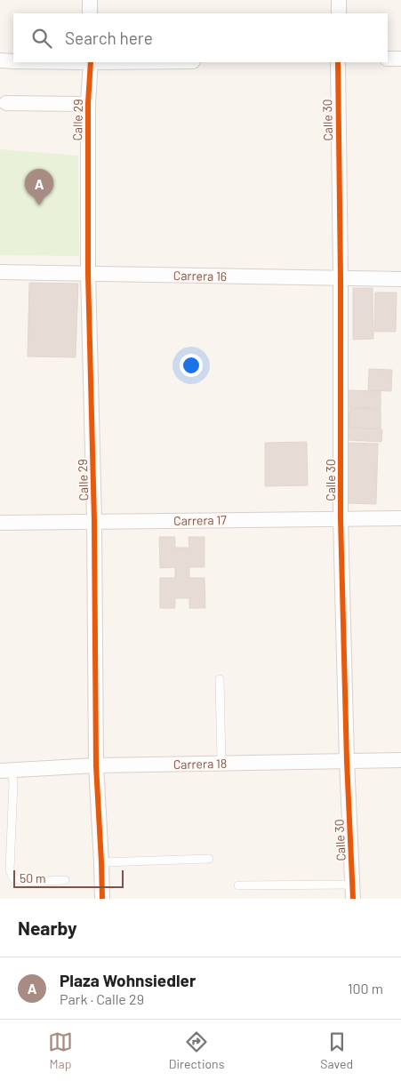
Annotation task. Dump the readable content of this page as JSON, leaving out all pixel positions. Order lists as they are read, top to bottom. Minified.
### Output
{"streets":{"street":["Calle 29","Calle 30","Carrera 16","Carrera 17","Carrera 18"]},"crossings":[["Calle 29","Carrera 16"],["Calle 29","Carrera 17"],["Calle 29","Carrera 18"],["Calle 30","Carrera 16"],["Calle 30","Carrera 17"],["Calle 30","Carrera 18"]],"scale_bar":"50 m","page":{"search":"Search here","pins":"A","scale":"50 m","heading":"Nearby","list":[{"mark":"A","name":"Plaza Wohnsiedler","note":"Park · Calle 29","value":"100 m"}],"nav":["Map","Directions","Saved"]}}
